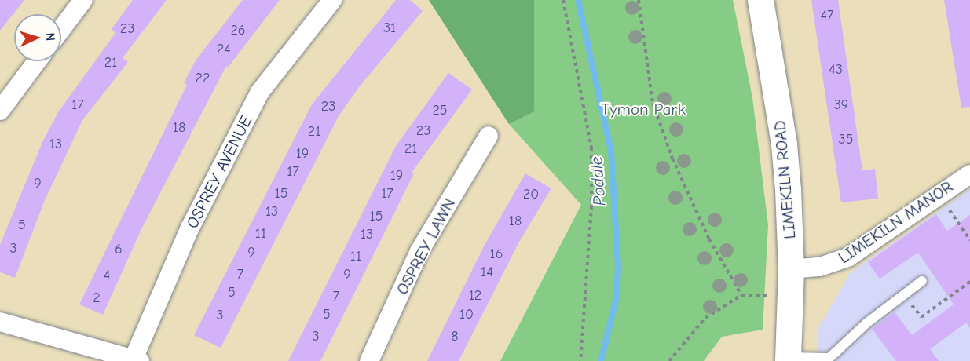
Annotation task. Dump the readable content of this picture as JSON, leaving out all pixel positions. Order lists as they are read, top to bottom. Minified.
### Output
{"streets":{"street":["OSPREY AVENUE","LIMEKILN ROAD","LIMEKILN MANOR","OSPREY LAWN"]},"crossings":[["LIMEKILN ROAD","LIMEKILN MANOR"]],"water":["Poddle"],"parks":["Tymon Park"],"house_numbers":["47","31","23","26","24","21","43","22","17","39","23","25","18","23","21","35","13","21","19","17","19","9","15","17","20","13","15","18","5","11","13","3","6","9","16","11","14","7","9","4","5","12","7","2","5","10","3","3","8"],"north":"right"}
